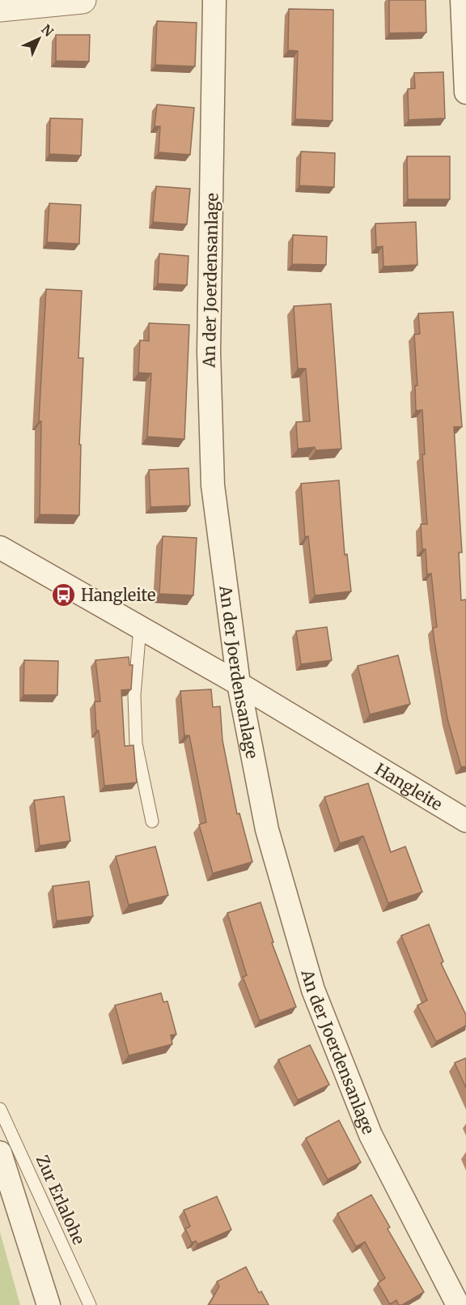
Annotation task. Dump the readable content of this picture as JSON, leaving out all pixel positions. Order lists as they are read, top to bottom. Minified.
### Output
{"streets":{"street":["An der Joerdensanlage","Hangleite"],"lane":["Zur Erlalohe"]},"crossings":[["An der Joerdensanlage","Hangleite"]],"places":{"bus stop":["Hangleite"]},"north":"top right"}
